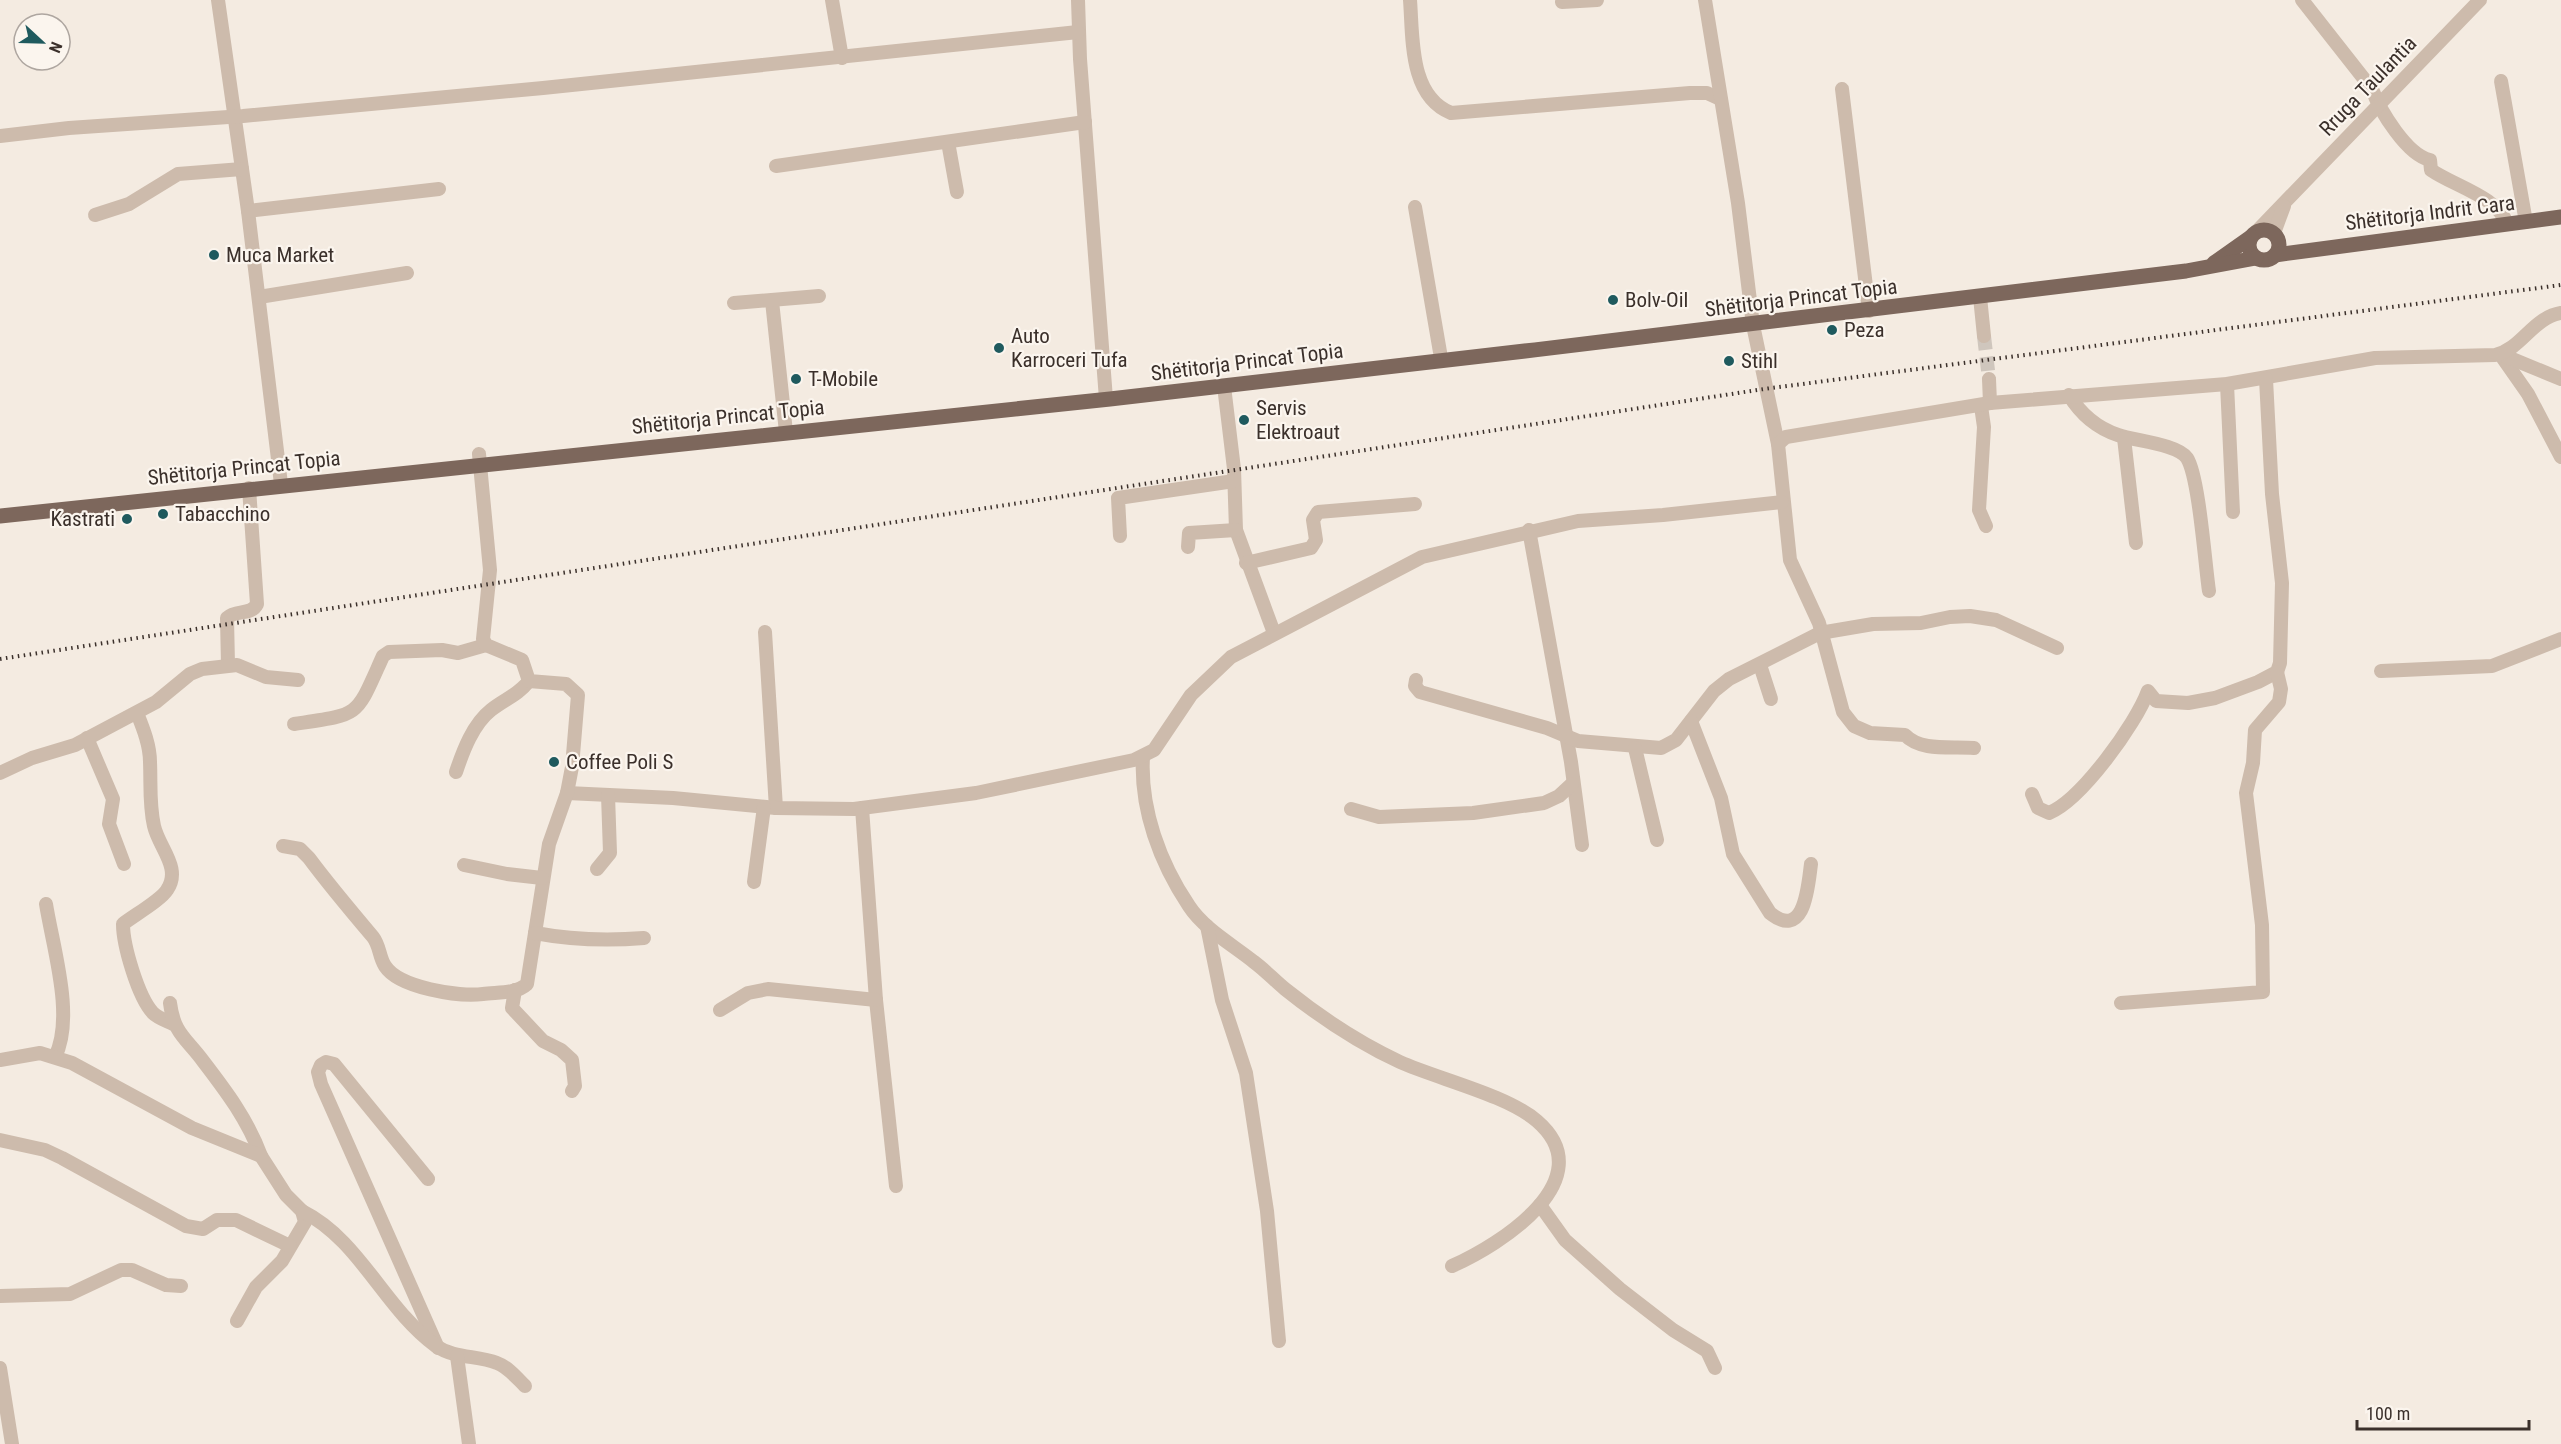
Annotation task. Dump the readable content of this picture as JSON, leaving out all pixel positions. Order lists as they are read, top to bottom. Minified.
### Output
{"streets":{"main road":["Shëtitorja Indrit Cara","Shëtitorja Princat Topia"],"street":["Rruga Taulantia"]},"crossings":[["Rruga Taulantia","Shëtitorja Indrit Cara"],["Rruga Taulantia","Shëtitorja Princat Topia"],["Shëtitorja Indrit Cara","Shëtitorja Princat Topia"]],"places":["Muca Market","Bolv-Oil","Peza","Auto Karroceri Tufa","Stihl","T-Mobile","Servis Elektroaut","Tabacchino","Kastrati","Coffee Poli S"],"scale_bar":"100 m","north":"right"}
